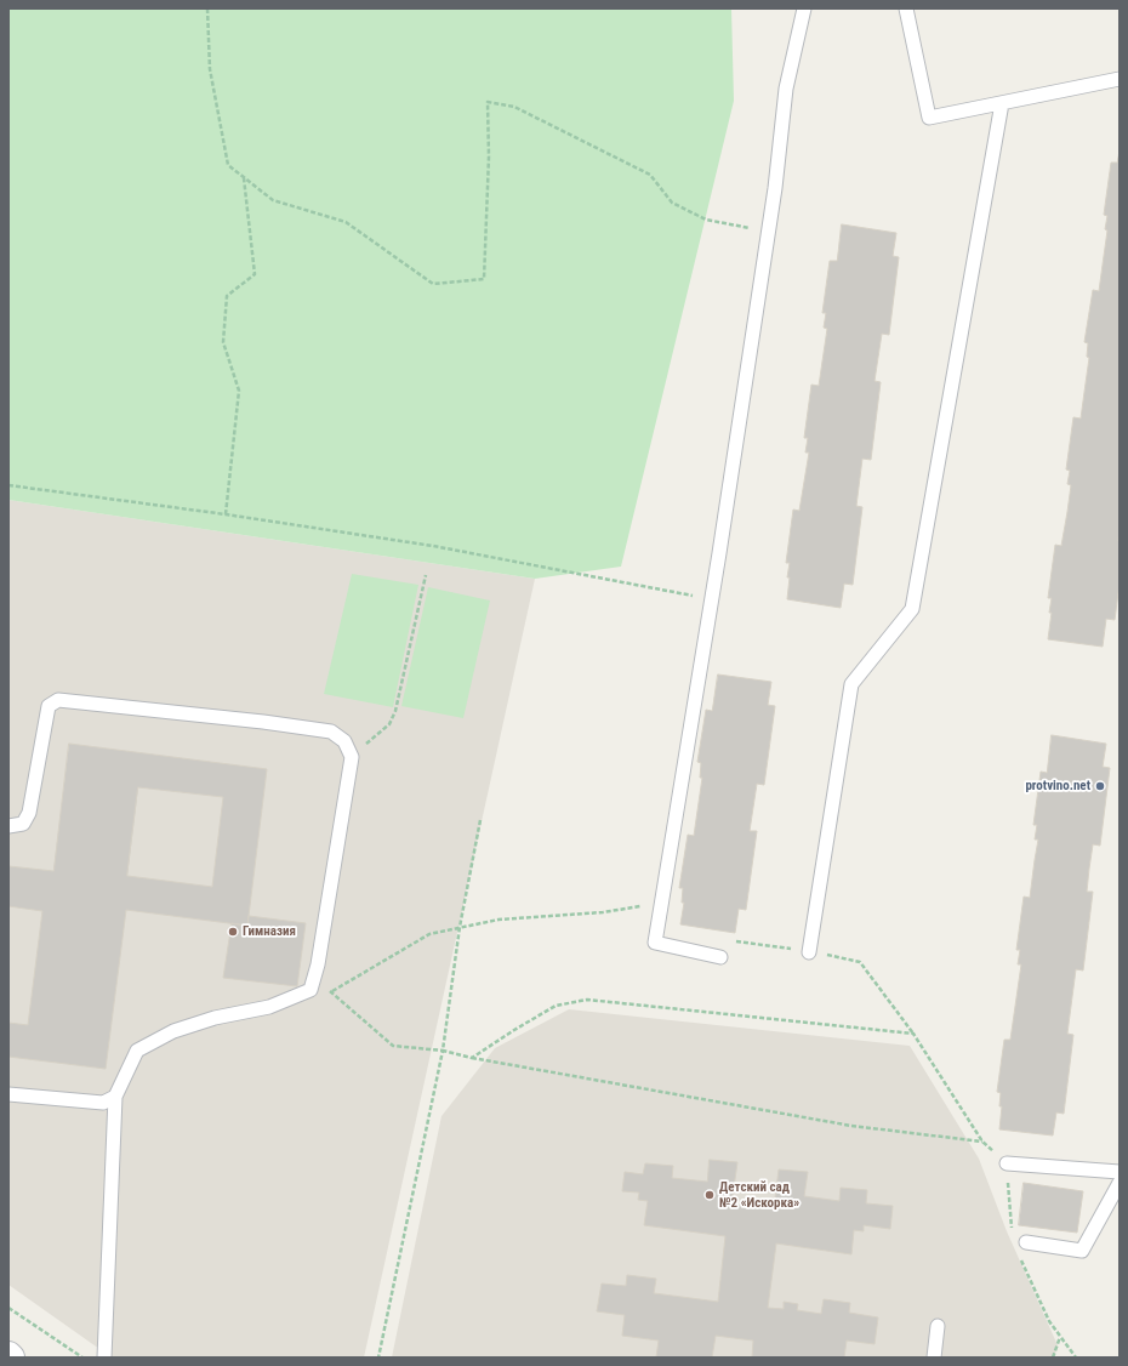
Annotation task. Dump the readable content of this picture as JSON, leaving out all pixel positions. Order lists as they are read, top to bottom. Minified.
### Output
{"places":["protvino.net","Гимназия","Детcкий сад №2 «Искорка»"]}
